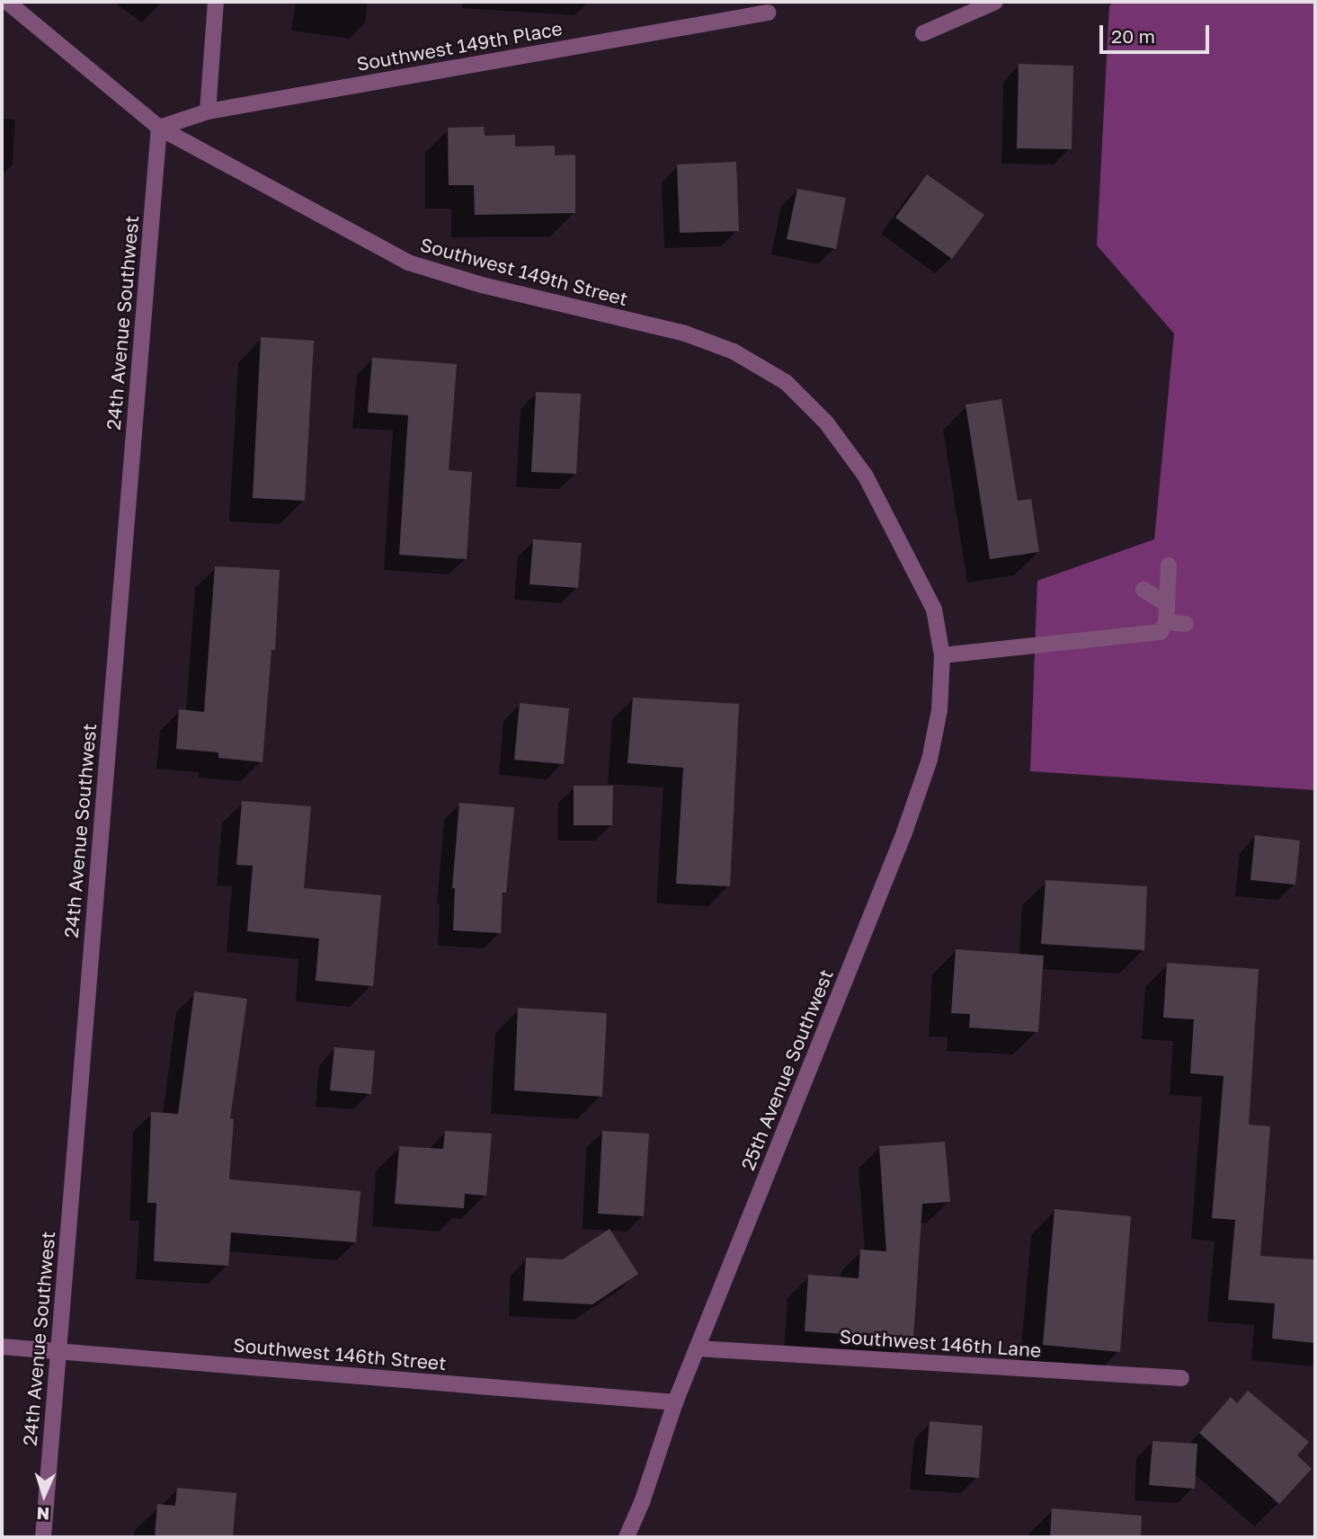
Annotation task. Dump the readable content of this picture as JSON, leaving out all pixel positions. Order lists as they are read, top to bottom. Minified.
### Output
{"streets":{"street":["Southwest 149th Place","Southwest 149th Street","24th Avenue Southwest","25th Avenue Southwest","Southwest 146th Lane","Southwest 146th Street"]},"crossings":[["Southwest 149th Place","Southwest 149th Street"],["Southwest 149th Place","24th Avenue Southwest"],["Southwest 149th Street","24th Avenue Southwest"],["Southwest 149th Street","25th Avenue Southwest"],["24th Avenue Southwest","Southwest 146th Street"],["25th Avenue Southwest","Southwest 146th Lane"],["25th Avenue Southwest","Southwest 146th Street"]],"scale_bar":"20 m","north":"bottom"}
